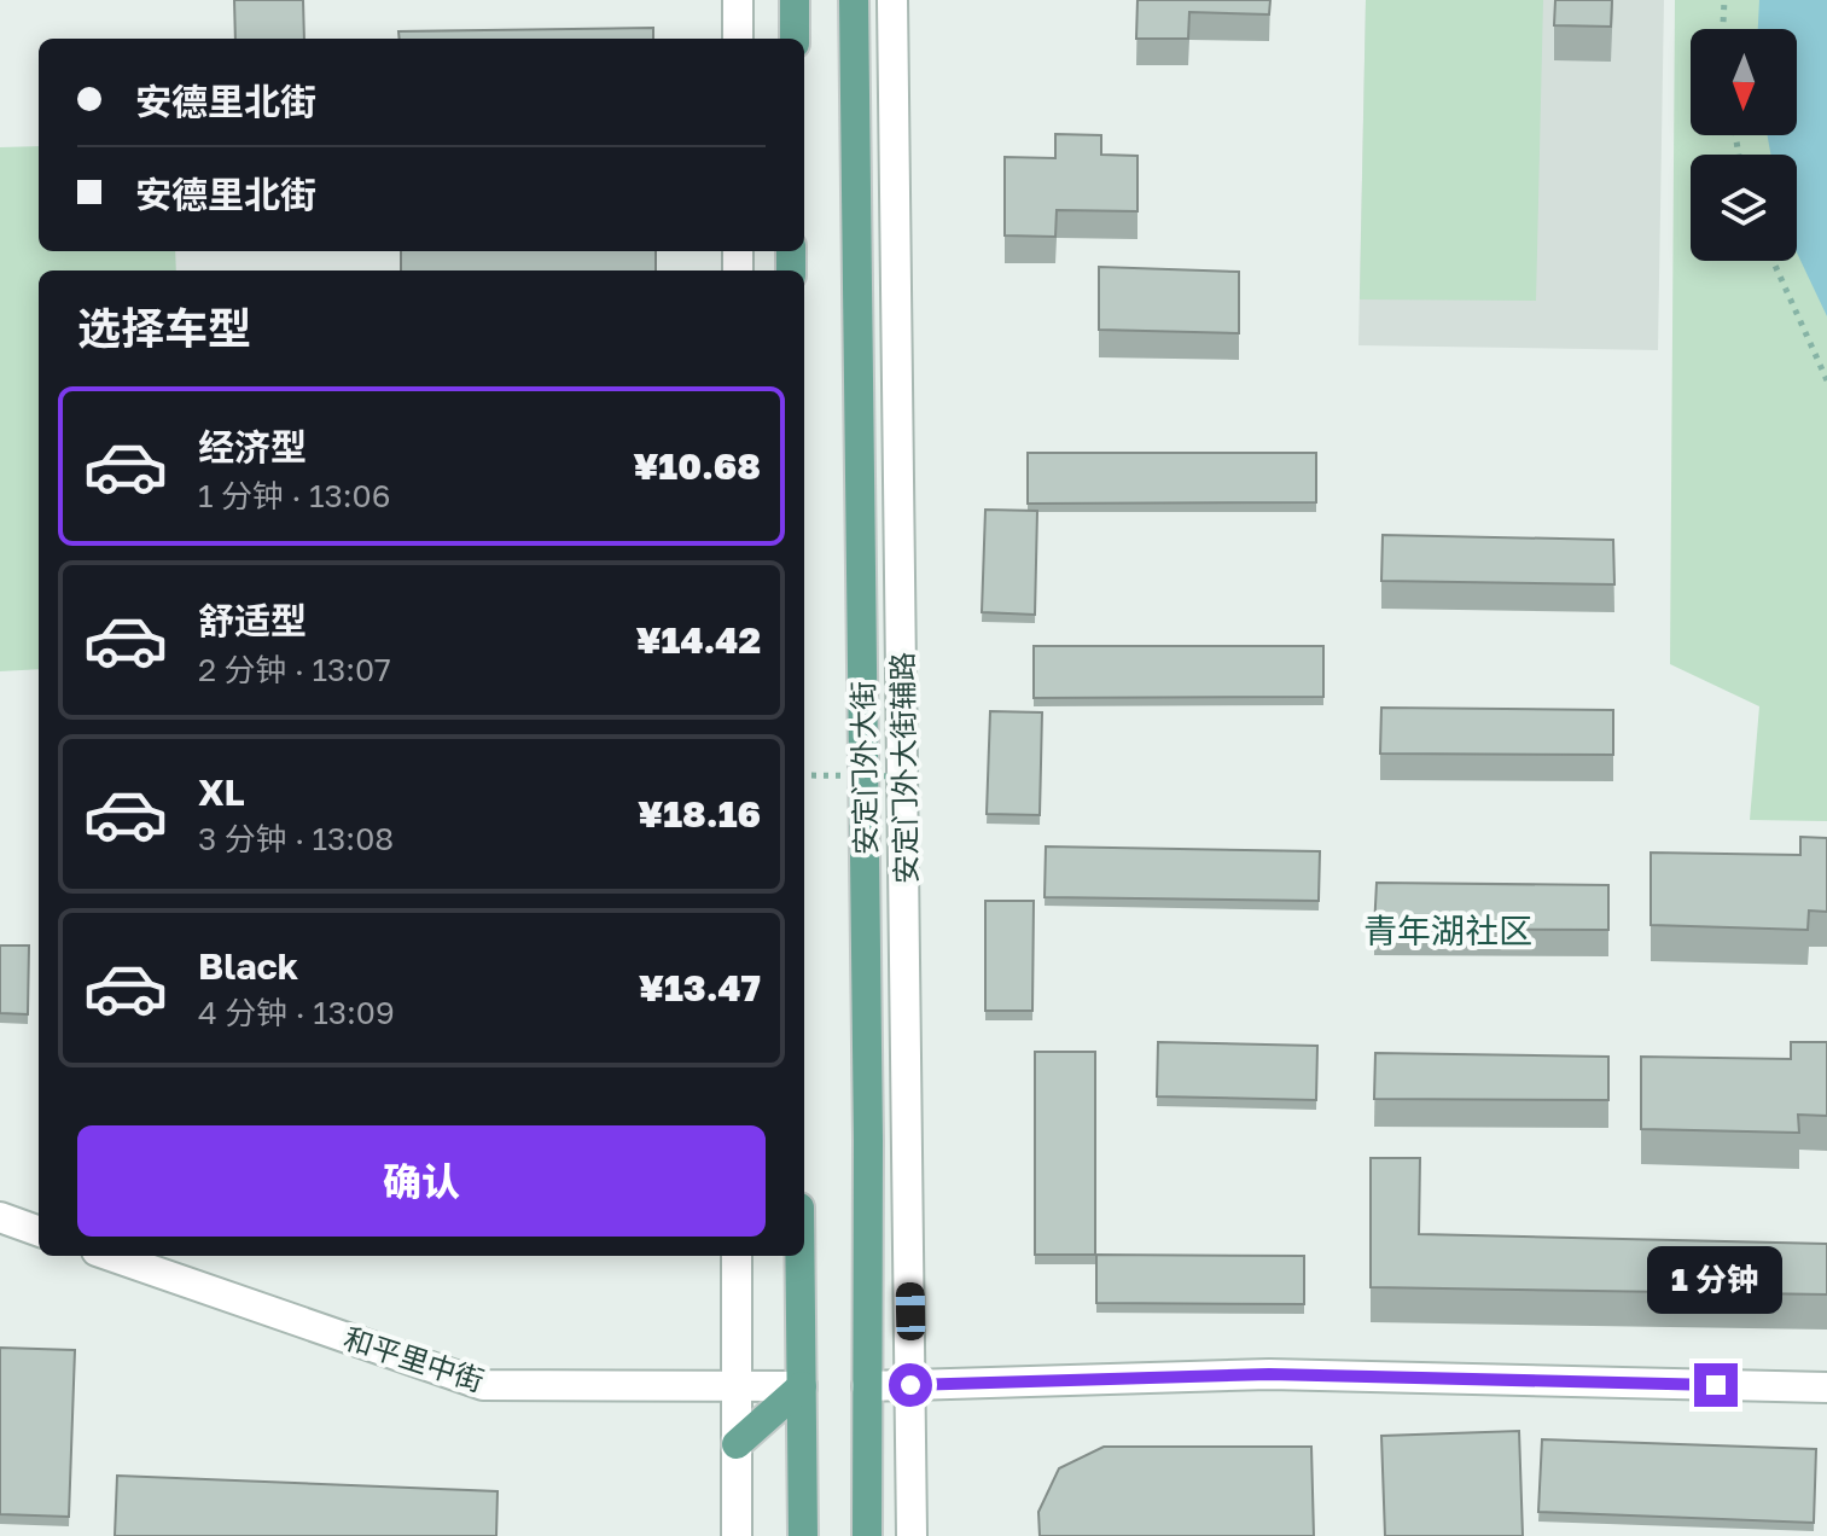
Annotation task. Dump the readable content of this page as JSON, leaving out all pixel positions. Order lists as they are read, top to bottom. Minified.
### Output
{"streets":{"main road":["安定门外大街"],"street":["安定门外大街辅路","和平里中街"]},"districts":["青年湖社区"],"north":"bottom","page":{"banner":["安德里北街","安德里北街"],"heading":"选择车型","list":[{"name":"经济型","note":"1 分钟 · 13:06","value":"¥10.68"},{"name":"舒适型","note":"2 分钟 · 13:07","value":"¥14.42"},{"name":"XL","note":"3 分钟 · 13:08","value":"¥18.16"},{"name":"Black","note":"4 分钟 · 13:09","value":"¥13.47"}],"buttons":"确认","bubble":"1 分钟"}}
